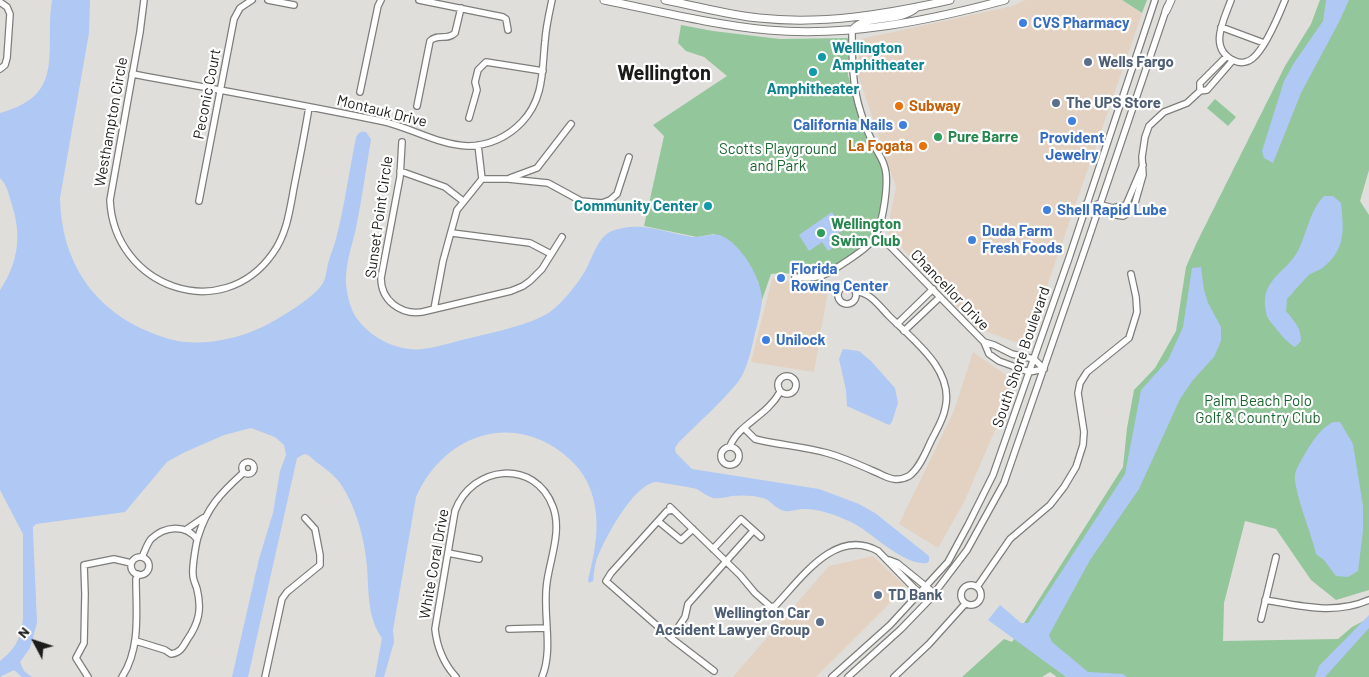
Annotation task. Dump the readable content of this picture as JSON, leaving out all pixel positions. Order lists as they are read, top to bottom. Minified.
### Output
{"streets":{"street":["Peconic Court","Montauk Drive","Westhampton Circle","Sunset Point Circle","Chancellor Drive","South Shore Boulevard","White Coral Drive"]},"crossings":[["Peconic Court","Montauk Drive"],["Montauk Drive","Westhampton Circle"],["Chancellor Drive","South Shore Boulevard"]],"districts":["Wellington"],"parks":["Scotts Playground and Park","Palm Beach Polo Golf & Country Club"],"places":["CVS Pharmacy","Wellington Amphitheater","Wells Fargo","Amphitheater","The UPS Store","Subway","Provident Jewelry","California Nails","Pure Barre","La Fogata","Community Center","Shell Rapid Lube","Wellington Swim Club","Duda Farm Fresh Foods","Florida Rowing Center","Unilock","TD Bank","Wellington Car Accident Lawyer Group"],"north":"top left"}
